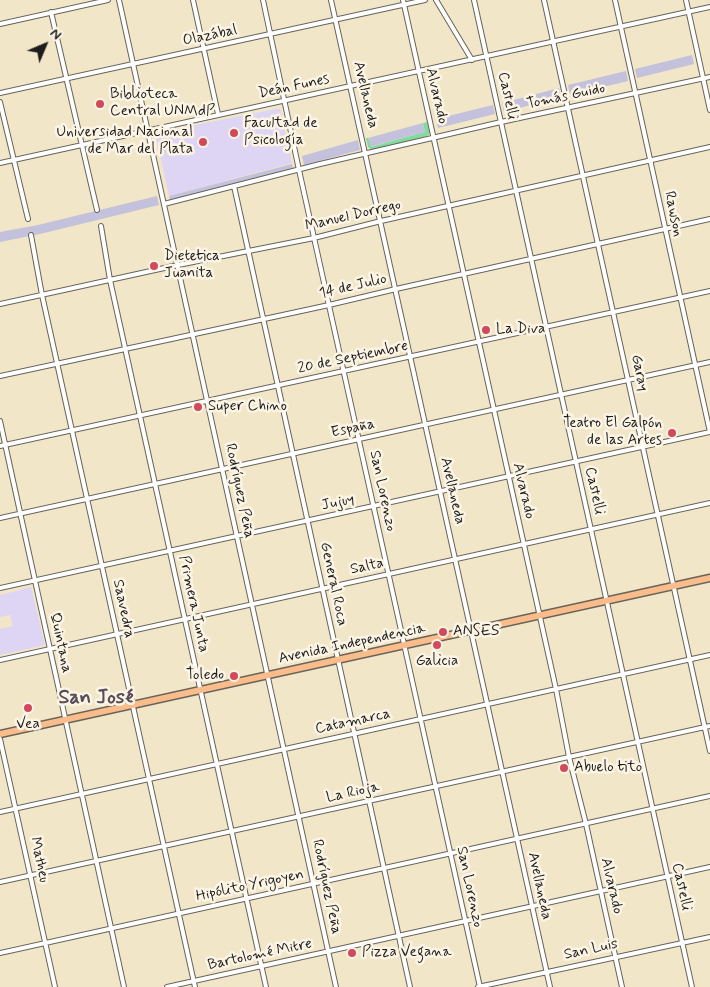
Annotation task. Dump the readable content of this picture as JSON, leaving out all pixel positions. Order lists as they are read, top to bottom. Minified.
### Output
{"streets":{"main road":["Avenida Independencia"],"street":["Olazábal","Deán Funes","Avellaneda","Alvarado","Castelli","Tomás Guido","Rawson","Manuel Dorrego","14 de Julio","20 de Septiembre","Garay","España","Rodríguez Peña","San Lorenzo","Jujuy","Salta","General Roca","Primera Junta","Saavedra","Quintana","Catamarca","La Rioja","Matheu","Hipólito Yrigoyen","San Luis","Bartolomé Mitre"]},"crossings":[["Olazábal","Avellaneda"],["Olazábal","Alvarado"],["Olazábal","Rodríguez Peña"],["Olazábal","San Lorenzo"],["Deán Funes","Avellaneda"],["Deán Funes","Alvarado"],["Deán Funes","Castelli"],["Deán Funes","Rawson"],["Deán Funes","Garay"],["Deán Funes","Rodríguez Peña"],["Deán Funes","San Lorenzo"],["Avellaneda","Tomás Guido"],["Avellaneda","Manuel Dorrego"],["Avellaneda","14 de Julio"],["Avellaneda","20 de Septiembre"],["Avellaneda","España"],["Avellaneda","Jujuy"],["Avellaneda","Salta"],["Avellaneda","Avenida Independencia"],["Avellaneda","Catamarca"],["Avellaneda","La Rioja"],["Avellaneda","Hipólito Yrigoyen"],["Avellaneda","San Luis"],["Avellaneda","Bartolomé Mitre"],["Alvarado","Tomás Guido"],["Alvarado","Manuel Dorrego"],["Alvarado","14 de Julio"],["Alvarado","20 de Septiembre"],["Alvarado","España"],["Alvarado","Jujuy"],["Alvarado","Salta"],["Alvarado","Avenida Independencia"],["Alvarado","Catamarca"],["Alvarado","La Rioja"],["Alvarado","Hipólito Yrigoyen"],["Alvarado","San Luis"],["Alvarado","Bartolomé Mitre"],["Castelli","Tomás Guido"],["Castelli","Manuel Dorrego"],["Castelli","14 de Julio"],["Castelli","20 de Septiembre"],["Castelli","España"],["Castelli","Jujuy"],["Castelli","Salta"],["Castelli","Avenida Independencia"],["Castelli","Catamarca"],["Castelli","La Rioja"],["Castelli","Hipólito Yrigoyen"],["Castelli","San Luis"],["Castelli","Bartolomé Mitre"],["Tomás Guido","Rawson"],["Tomás Guido","Garay"],["Tomás Guido","Rodríguez Peña"],["Tomás Guido","San Lorenzo"],["Tomás Guido","General Roca"],["Rawson","Manuel Dorrego"],["Rawson","14 de Julio"],["Rawson","20 de Septiembre"],["Rawson","España"],["Rawson","Jujuy"],["Manuel Dorrego","Garay"],["Manuel Dorrego","Rodríguez Peña"],["Manuel Dorrego","San Lorenzo"],["Manuel Dorrego","General Roca"],["Manuel Dorrego","Primera Junta"],["Manuel Dorrego","Saavedra"],["14 de Julio","Garay"],["14 de Julio","Rodríguez Peña"],["14 de Julio","San Lorenzo"],["14 de Julio","General Roca"],["14 de Julio","Primera Junta"],["14 de Julio","Saavedra"],["20 de Septiembre","Garay"],["20 de Septiembre","Rodríguez Peña"],["20 de Septiembre","San Lorenzo"],["20 de Septiembre","General Roca"],["20 de Septiembre","Primera Junta"],["20 de Septiembre","Saavedra"],["20 de Septiembre","Quintana"],["Garay","España"],["Garay","Jujuy"],["Garay","Salta"],["Garay","Avenida Independencia"],["Garay","Catamarca"],["Garay","La Rioja"],["España","Rodríguez Peña"],["España","San Lorenzo"],["España","General Roca"],["España","Primera Junta"],["España","Saavedra"],["España","Quintana"],["Rodríguez Peña","Jujuy"],["Rodríguez Peña","Salta"],["Rodríguez Peña","Avenida Independencia"],["Rodríguez Peña","Catamarca"],["Rodríguez Peña","La Rioja"],["Rodríguez Peña","Hipólito Yrigoyen"],["Rodríguez Peña","Bartolomé Mitre"],["San Lorenzo","Jujuy"],["San Lorenzo","Salta"],["San Lorenzo","Avenida Independencia"],["San Lorenzo","Catamarca"],["San Lorenzo","La Rioja"],["San Lorenzo","Hipólito Yrigoyen"],["San Lorenzo","San Luis"],["San Lorenzo","Bartolomé Mitre"],["Jujuy","General Roca"],["Jujuy","Primera Junta"],["Jujuy","Saavedra"],["Jujuy","Quintana"],["Salta","General Roca"],["Salta","Primera Junta"],["Salta","Saavedra"],["Salta","Quintana"],["General Roca","Avenida Independencia"],["General Roca","Catamarca"],["General Roca","La Rioja"],["General Roca","Hipólito Yrigoyen"],["General Roca","Bartolomé Mitre"],["Primera Junta","Avenida Independencia"],["Primera Junta","Catamarca"],["Primera Junta","La Rioja"],["Primera Junta","Hipólito Yrigoyen"],["Primera Junta","Bartolomé Mitre"],["Saavedra","Avenida Independencia"],["Saavedra","Catamarca"],["Saavedra","La Rioja"],["Saavedra","Hipólito Yrigoyen"],["Saavedra","Bartolomé Mitre"],["Quintana","Avenida Independencia"],["Quintana","Catamarca"],["Quintana","La Rioja"],["Quintana","Hipólito Yrigoyen"],["Catamarca","Matheu"],["La Rioja","Matheu"],["Matheu","Hipólito Yrigoyen"]],"districts":["San José"],"places":["Biblioteca Central UNMdP","Facultad de Psicología","Universidad Nacional de Mar del Plata","Dietetica Juanita","La Diva","Super Chino","Teatro El Galpón de las Artes","ANSES","Galicia","Toledo","Vea","Abuelo tito","Pizza Vegana"],"north":"top right"}
